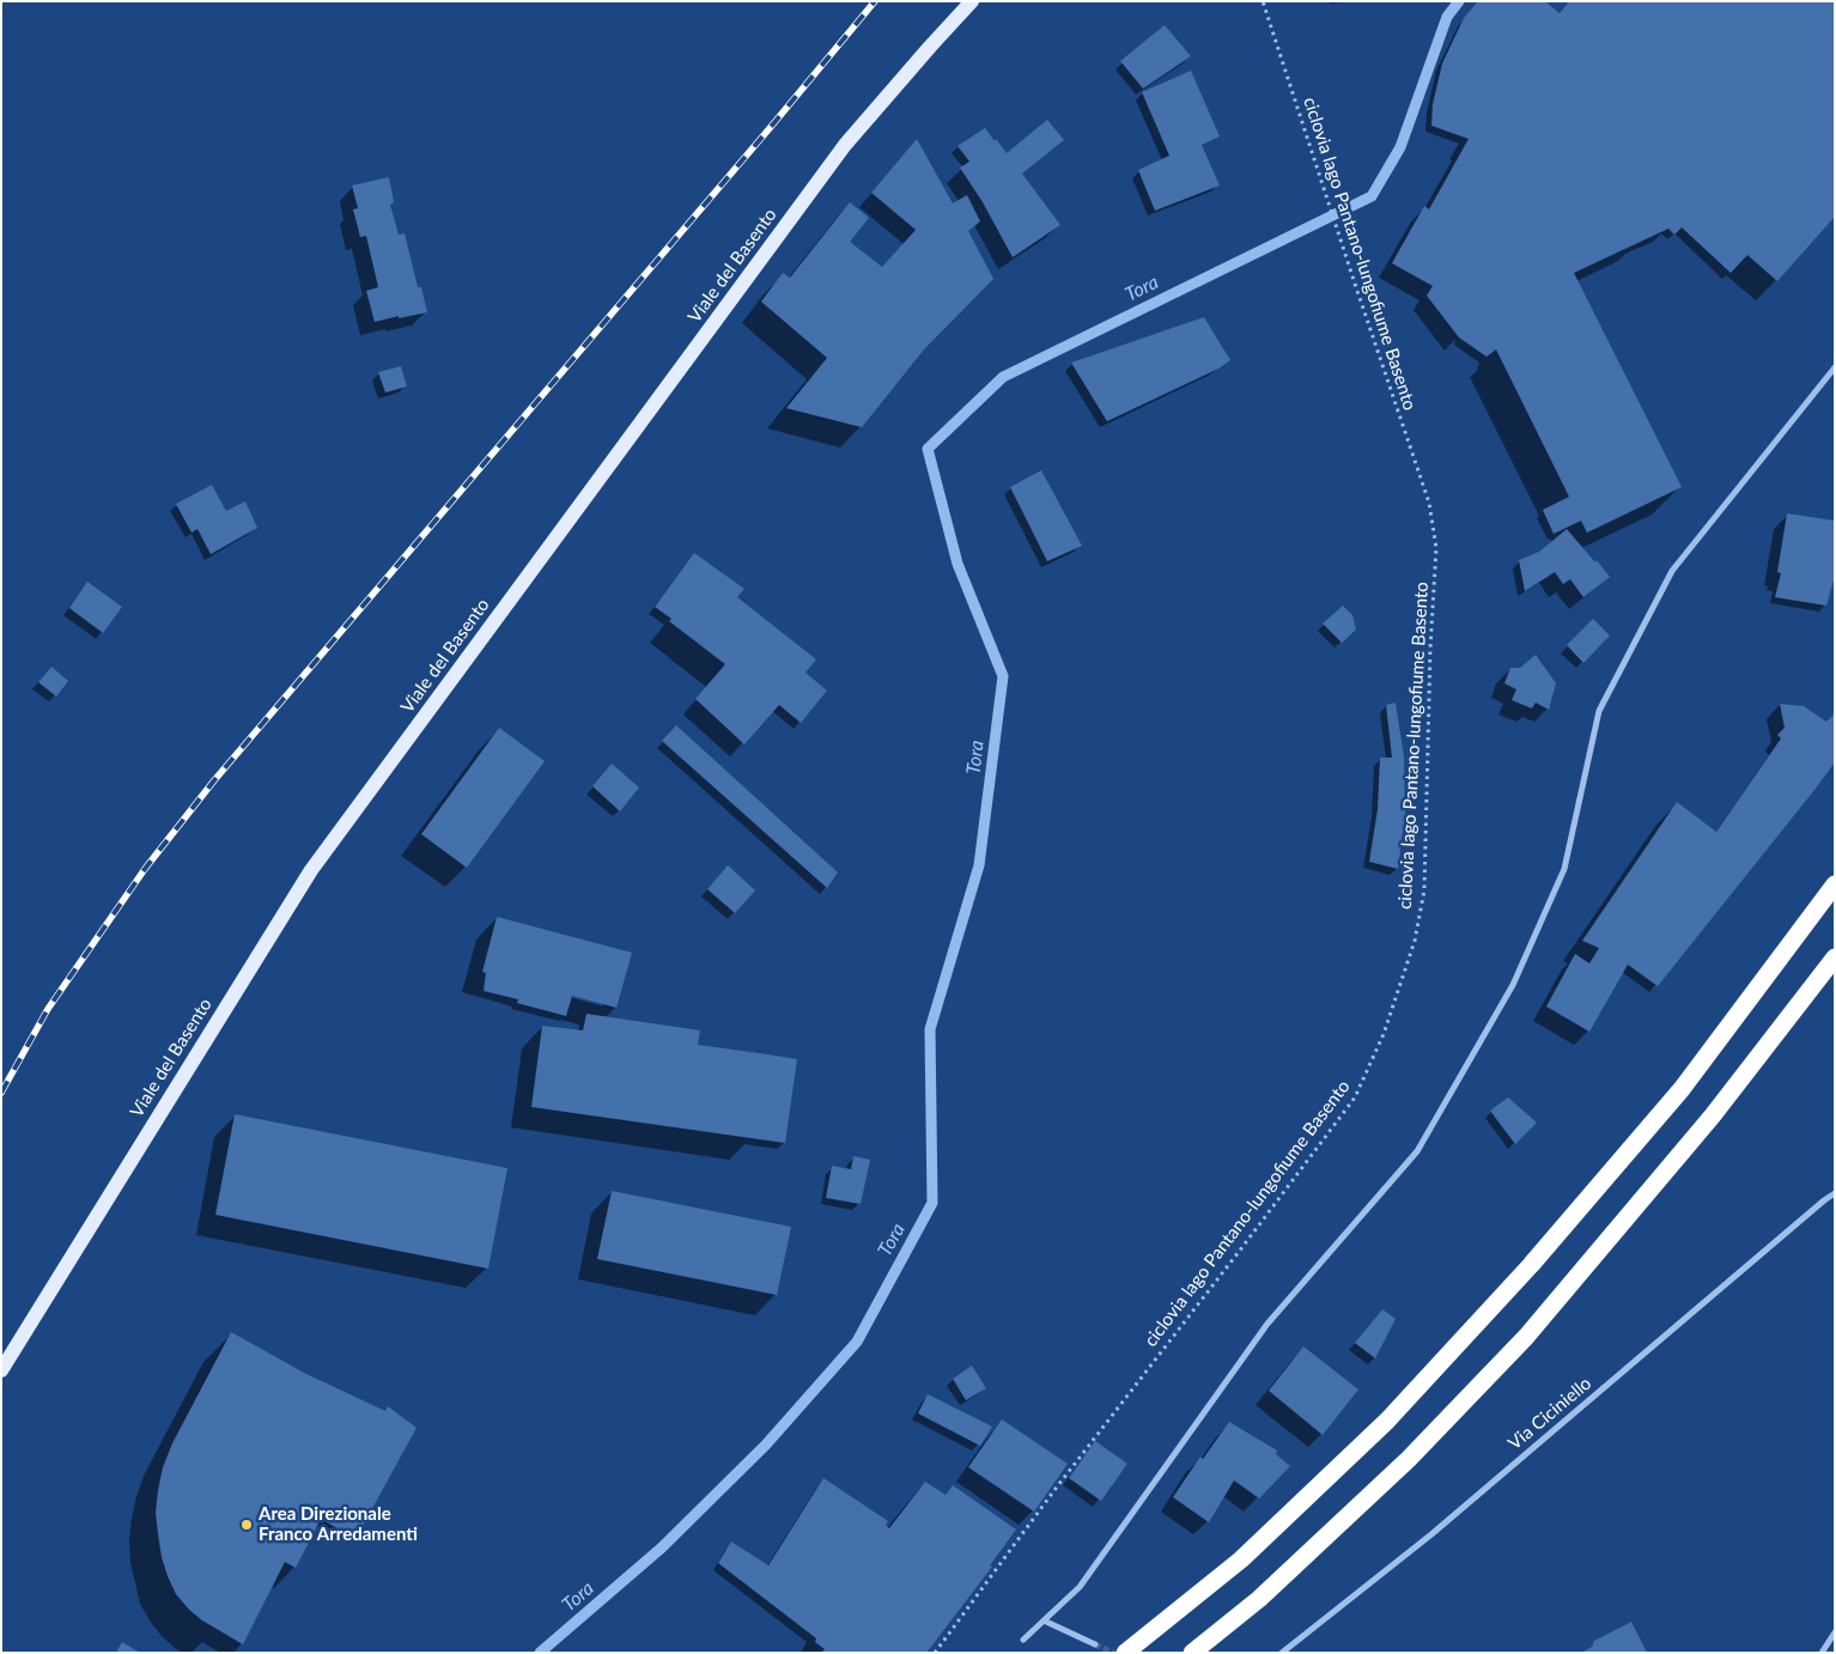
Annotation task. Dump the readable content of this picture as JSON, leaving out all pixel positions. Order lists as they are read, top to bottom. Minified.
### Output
{"streets":{"main road":["Viale del Basento"],"street":["Via Ciciniello"],"path":["ciclovia lago Pantano-lungofiume Basento"]},"water":["Tora"],"places":["Area Direzionale Franco Arredamenti"]}
